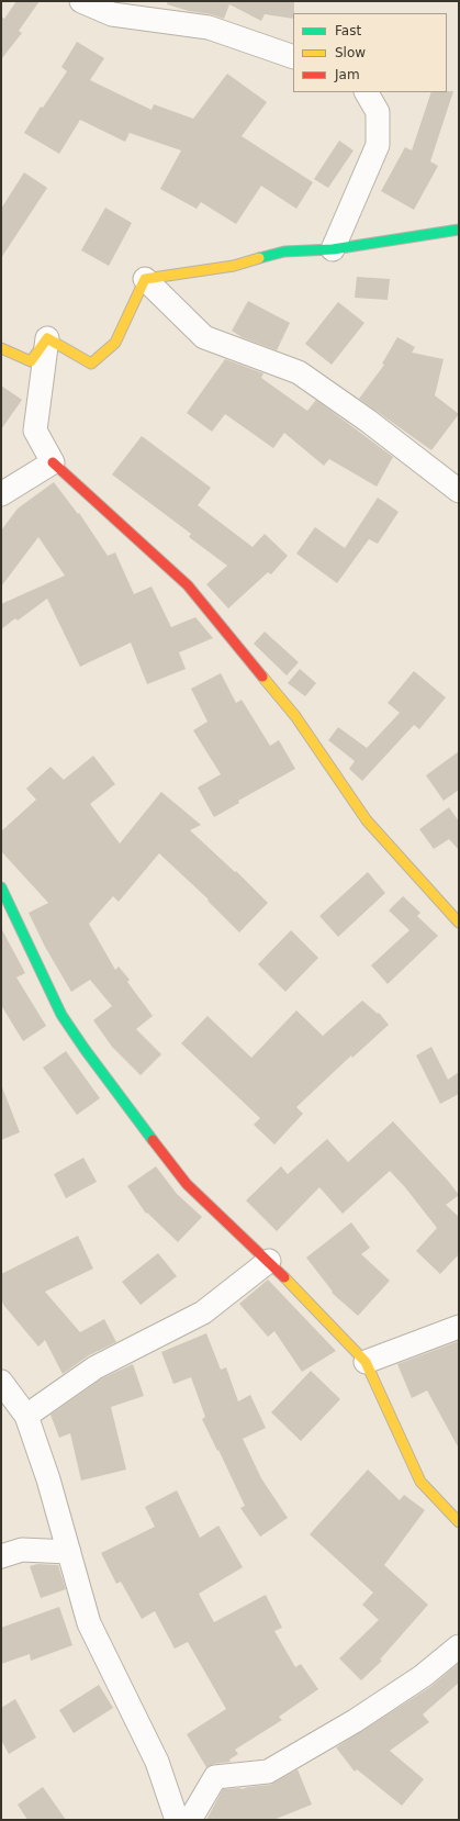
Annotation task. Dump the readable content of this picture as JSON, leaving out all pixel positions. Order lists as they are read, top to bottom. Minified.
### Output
{"legend":["Fast","Slow","Jam"]}
